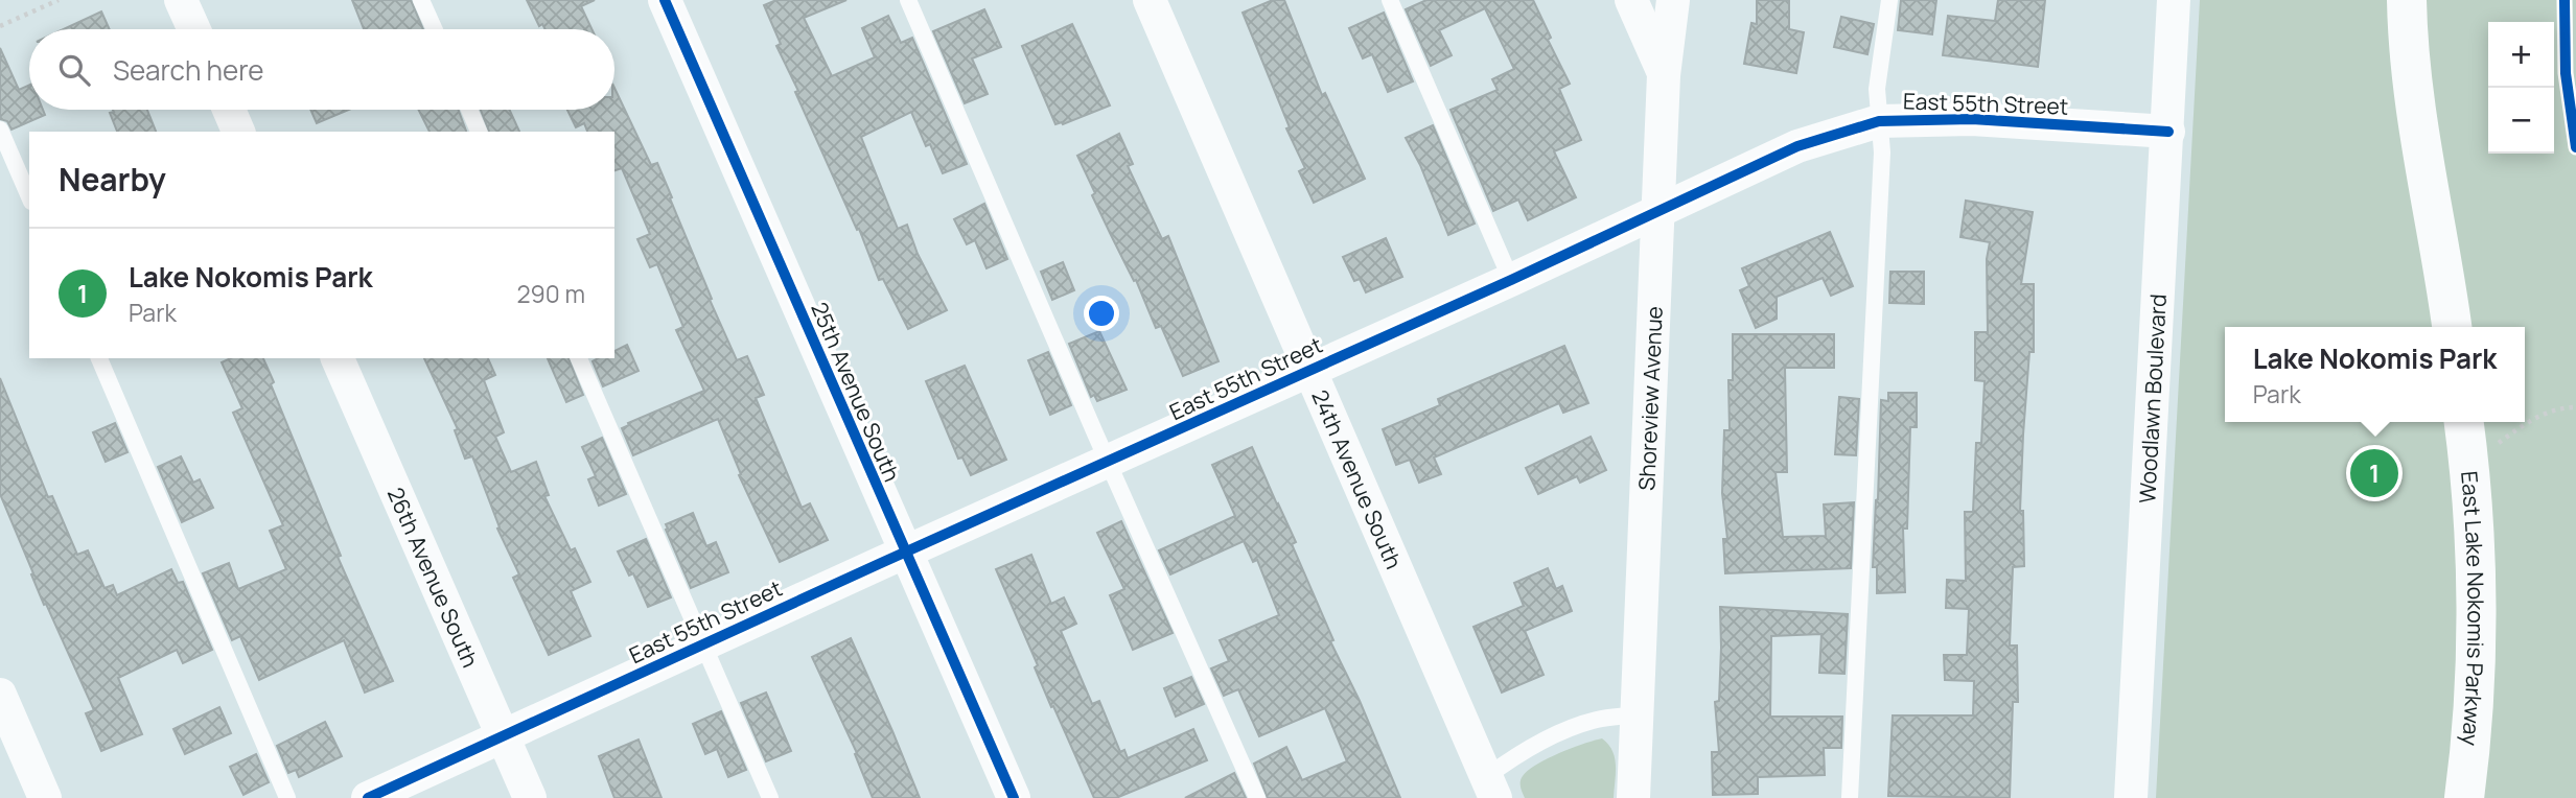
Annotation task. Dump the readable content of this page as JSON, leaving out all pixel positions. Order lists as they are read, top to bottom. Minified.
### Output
{"streets":{"street":["East 55th Street","25th Avenue South","Shoreview Avenue","Woodlawn Boulevard","24th Avenue South","26th Avenue South","East Lake Nokomis Parkway"]},"crossings":[["East 55th Street","25th Avenue South"],["East 55th Street","Shoreview Avenue"],["East 55th Street","Woodlawn Boulevard"],["East 55th Street","24th Avenue South"],["East 55th Street","26th Avenue South"]],"page":{"map_buttons":["+","−"],"search":"Search here","heading":"Nearby","list":[{"mark":"1","name":"Lake Nokomis Park","note":"Park","value":"290 m"}],"popup":["Lake Nokomis Park","Park"],"pins":"1"}}
